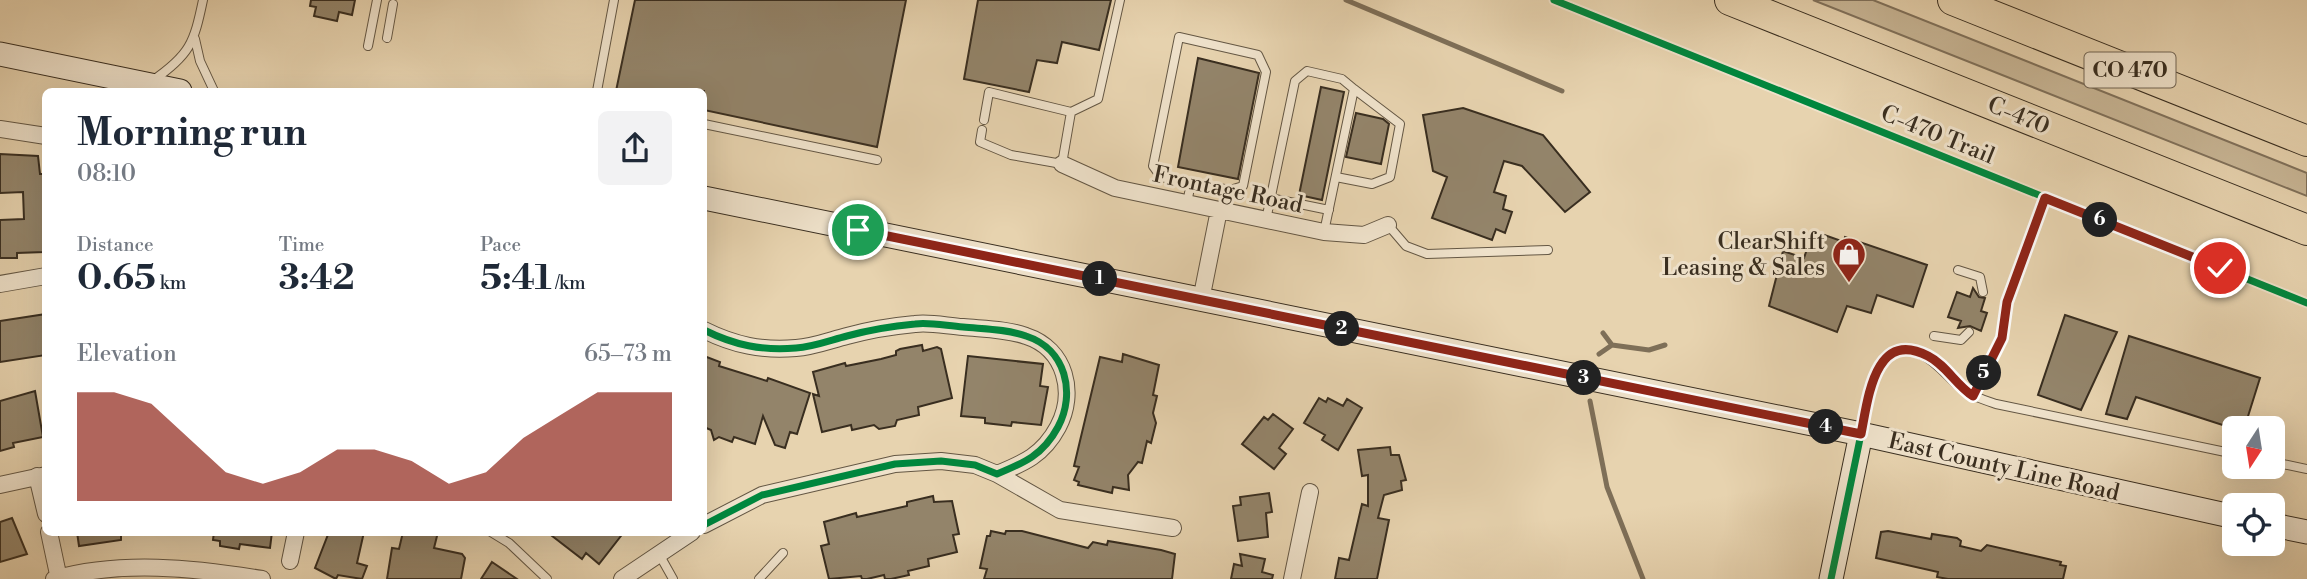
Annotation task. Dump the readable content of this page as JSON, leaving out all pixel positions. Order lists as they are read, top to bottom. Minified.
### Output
{"streets":{"highway":["CO 470","C-470"],"main road":["East County Line Road"],"street":["Frontage Road"],"cycle path":["C-470 Trail"]},"places":{"shop":["ClearShift Leasing & Sales"]},"north":"bottom","page":{"heading":["Morning run","08:10"],"pins":["6","1","2","5","3","4"],"stats":[["Distance","0.65 km"],["Time","3:42"],["Pace","5:41 /km"]],"chart":["Elevation","65–73 m"]}}
